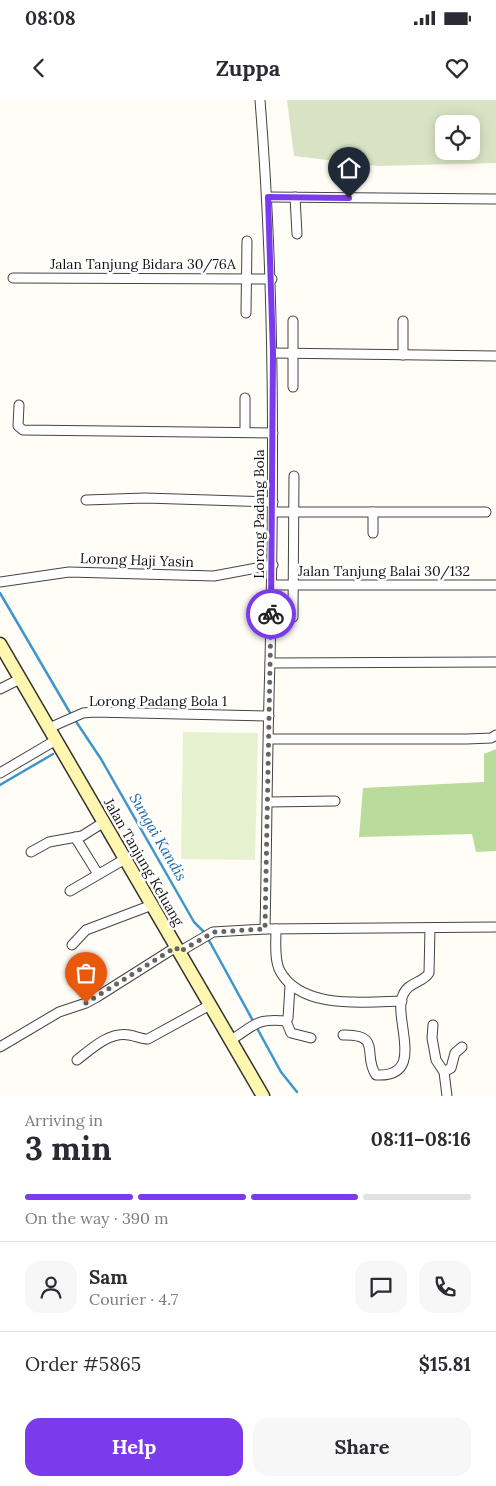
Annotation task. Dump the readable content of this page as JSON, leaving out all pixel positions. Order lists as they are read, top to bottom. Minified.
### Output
{"streets":{"main road":["Jalan Tanjung Keluang"],"street":["Jalan Tanjung Bidara 30/76A","Lorong Padang Bola","Lorong Haji Yasin","Jalan Tanjung Balai 30/132","Lorong Padang Bola 1"]},"crossings":[["Jalan Tanjung Bidara 30/76A","Lorong Padang Bola"],["Lorong Padang Bola","Lorong Haji Yasin"],["Lorong Padang Bola","Jalan Tanjung Balai 30/132"],["Lorong Padang Bola","Lorong Padang Bola 1"],["Lorong Padang Bola 1","Jalan Tanjung Keluang"]],"water":["Sungai Kandis"],"page":{"status":"08:08","header":"Zuppa","heading":["3 min","Arriving in","08:11–08:16"],"panel":["Sam","Courier · 4.7","Order #5865","$15.81"],"bar":"On the way · 390 m","buttons":["Help","Share"]}}
